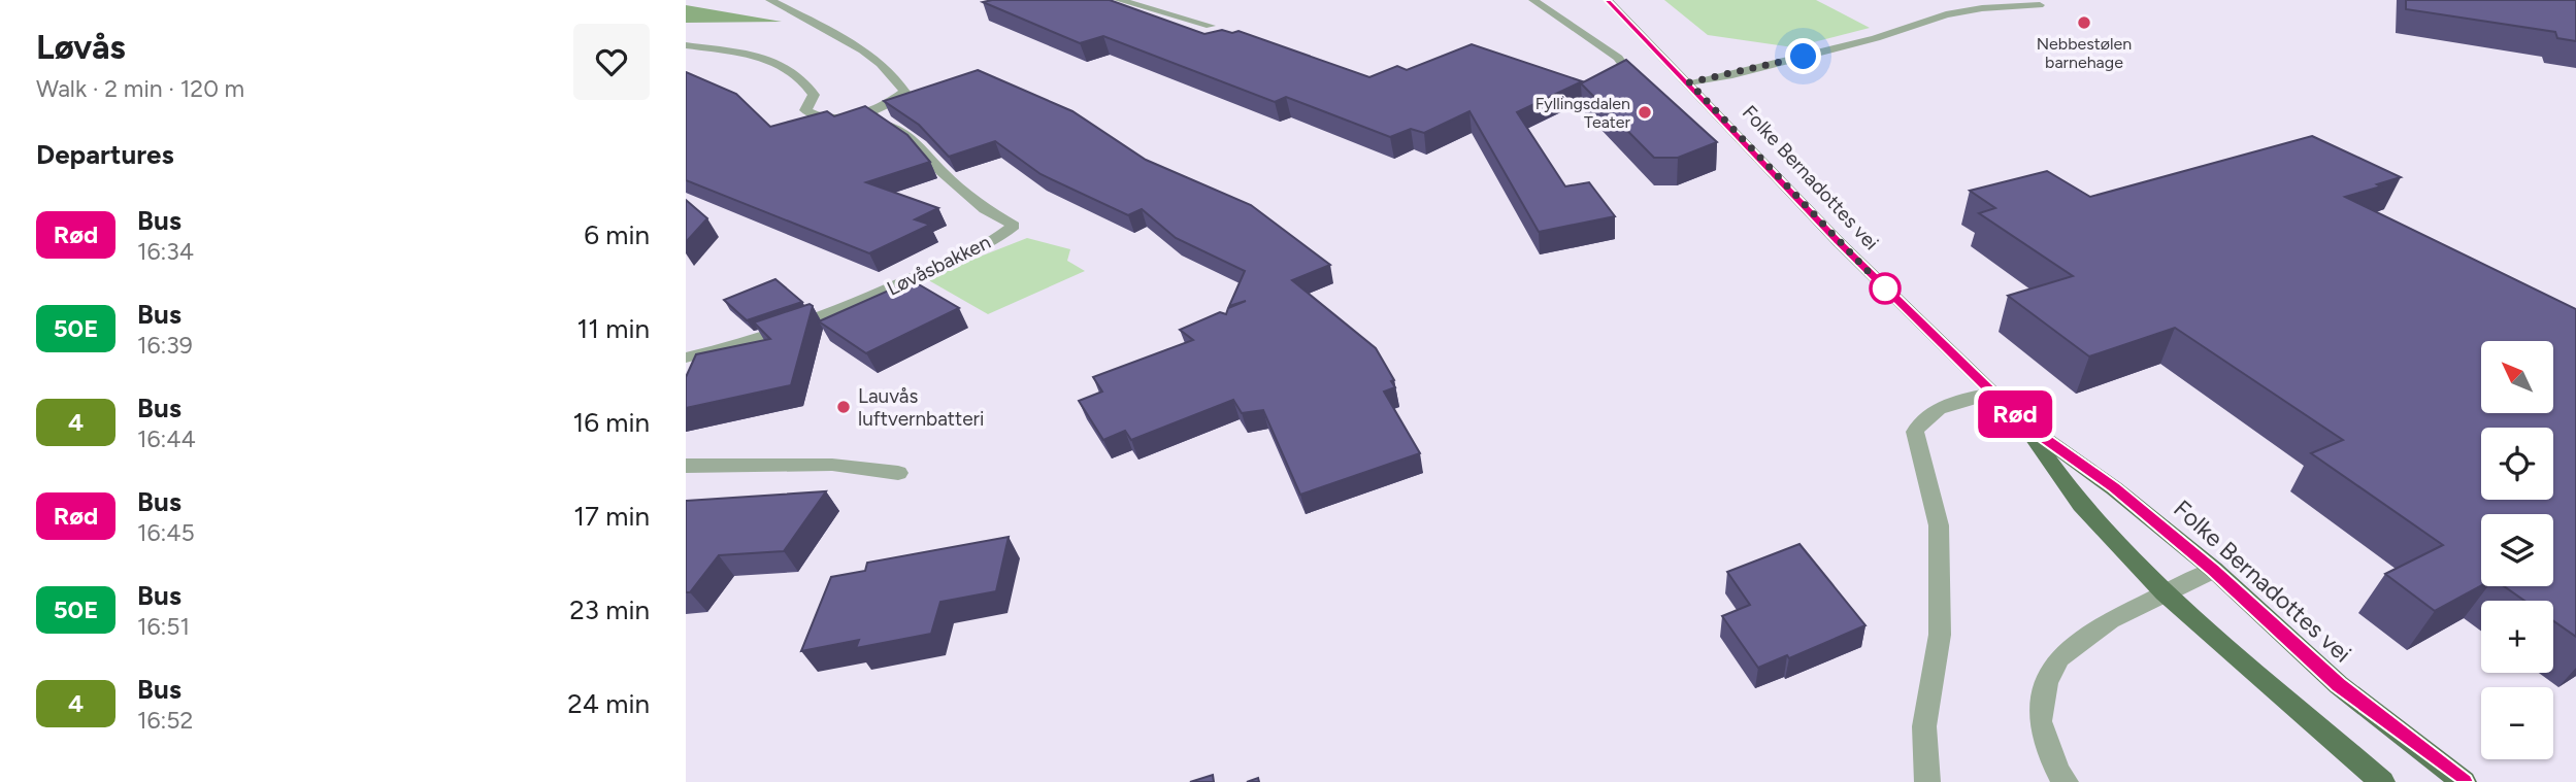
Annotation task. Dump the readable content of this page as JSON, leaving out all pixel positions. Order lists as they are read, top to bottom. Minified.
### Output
{"streets":{"main road":["Folke Bernadottes vei"],"street":["Løvåsbakken"]},"places":["Nebbestølen barnehage","Fyllingsdalen Teater","Lauvås luftvernbatteri"],"lines":["bus line Rød"],"north":"top left","page":{"heading":[["Løvås","Walk · 2 min · 120 m"],"Departures"],"on_map":"Rød","list":[{"mark":"Rød","name":"Bus","note":"16:34","value":"6 min"},{"mark":"50E","name":"Bus","note":"16:39","value":"11 min"},{"mark":"4","name":"Bus","note":"16:44","value":"16 min"},{"mark":"Rød","name":"Bus","note":"16:45","value":"17 min"},{"mark":"50E","name":"Bus","note":"16:51","value":"23 min"},{"mark":"4","name":"Bus","note":"16:52","value":"24 min"}],"map_buttons":["+","−"]}}
